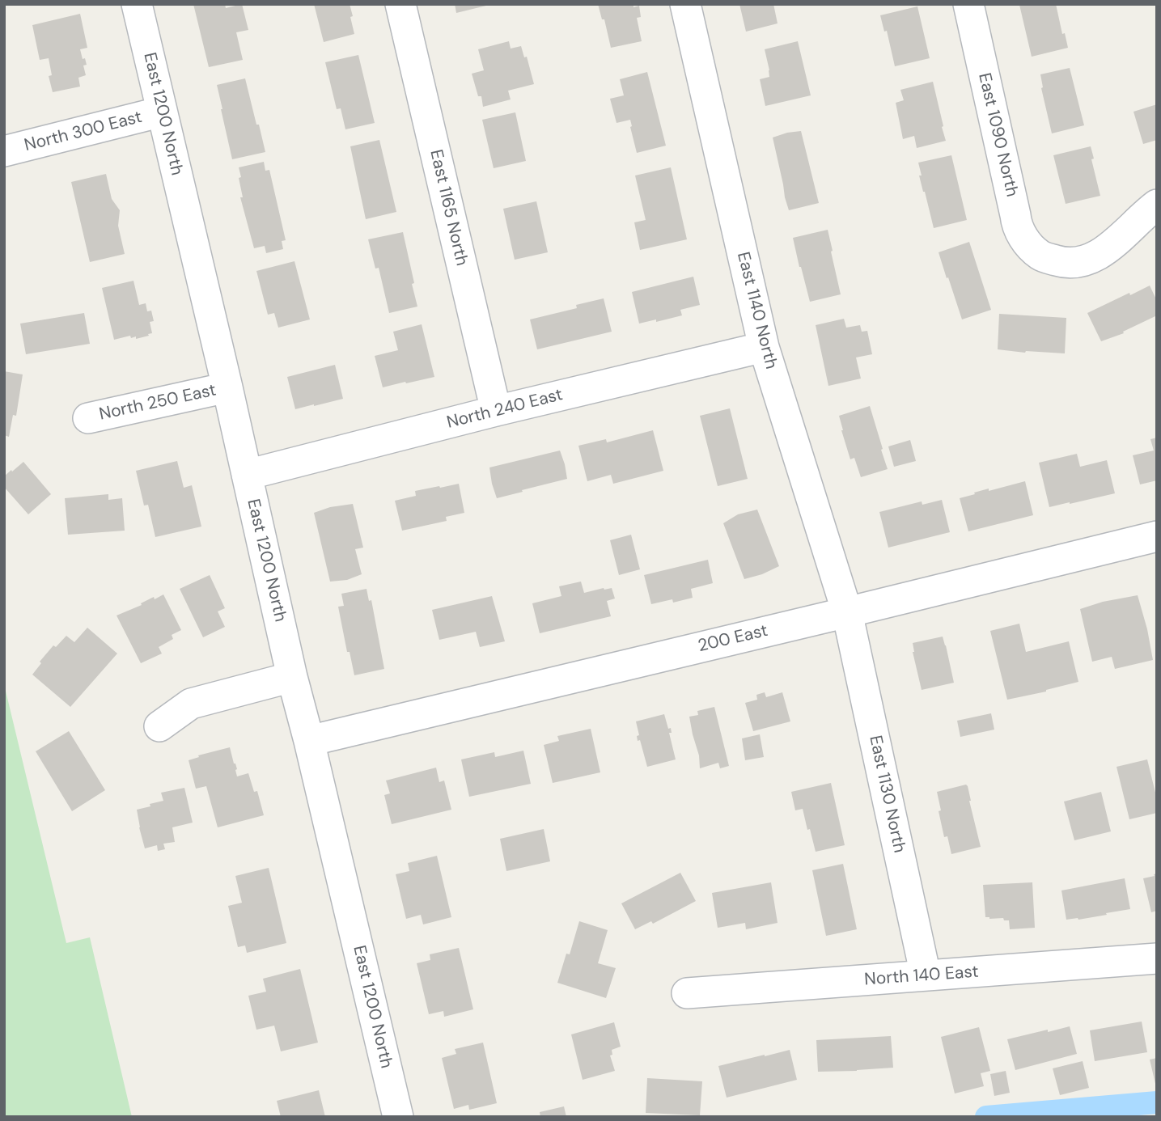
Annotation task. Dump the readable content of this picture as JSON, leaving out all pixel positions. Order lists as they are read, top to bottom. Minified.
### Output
{"streets":{"street":["East 1200 North","North 300 East","East 1090 North","East 1165 North","East 1140 North","North 250 East","North 240 East","200 East","East 1130 North","North 140 East"]},"crossings":[["East 1200 North","North 300 East"],["East 1200 North","North 250 East"],["East 1200 North","North 240 East"],["East 1200 North","200 East"],["East 1165 North","North 240 East"],["East 1140 North","North 240 East"],["East 1140 North","200 East"],["East 1140 North","East 1130 North"],["200 East","East 1130 North"],["East 1130 North","North 140 East"]]}
